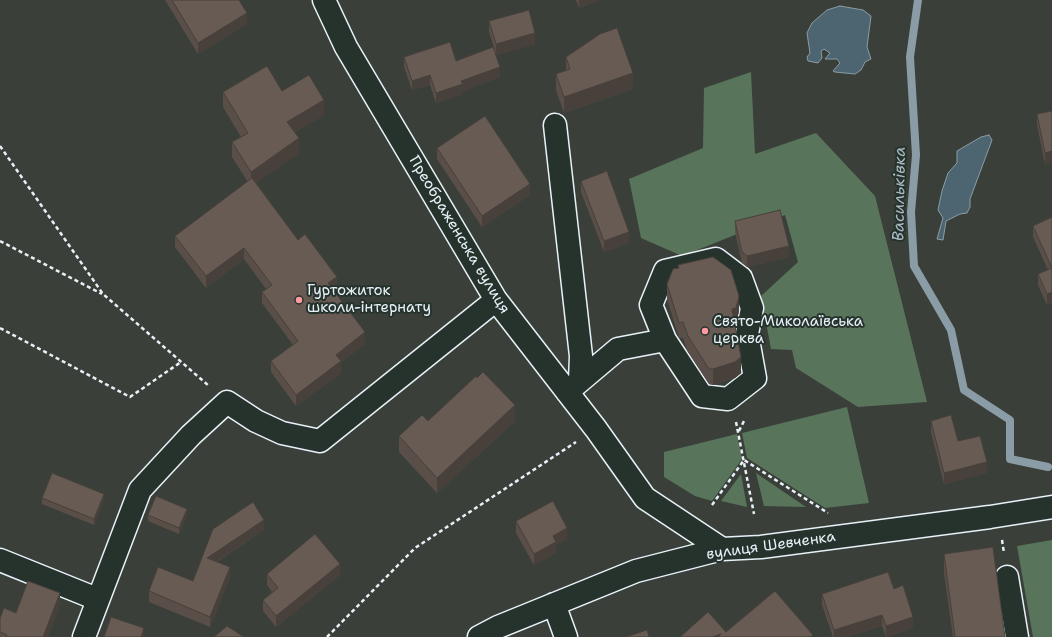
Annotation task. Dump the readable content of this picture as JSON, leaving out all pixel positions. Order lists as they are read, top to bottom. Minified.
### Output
{"streets":{"street":["Преображенська вулиця","вулиця Шевченка"]},"crossings":[["Преображенська вулиця","вулиця Шевченка"]],"water":["Васильківка"],"places":["Гуртожиток школи-інтернату","Свято-Миколаївська церква"]}
